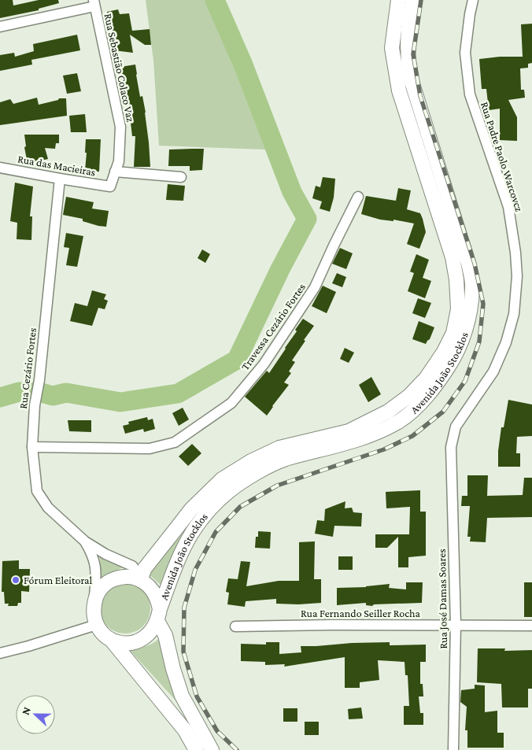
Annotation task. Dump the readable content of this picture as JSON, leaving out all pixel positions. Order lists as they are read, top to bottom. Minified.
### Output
{"streets":{"main road":["Avenida João Stocklos"],"street":["Rua Sebastião Colaco Vaz","Rua Padre Paolo Warcovcz","Rua das Macieiras","Travessa Cezário Fortes","Rua Cezário Fortes","Rua José Damas Soares","Rua Fernando Seiller Rocha"]},"crossings":[["Rua Sebastião Colaco Vaz","Rua das Macieiras"],["Rua Padre Paolo Warcovcz","Rua José Damas Soares"],["Rua das Macieiras","Rua Cezário Fortes"],["Travessa Cezário Fortes","Rua Cezário Fortes"],["Rua Cezário Fortes","Avenida João Stocklos"],["Rua José Damas Soares","Rua Fernando Seiller Rocha"]],"places":["Fórum Eleitoral"],"north":"left"}
